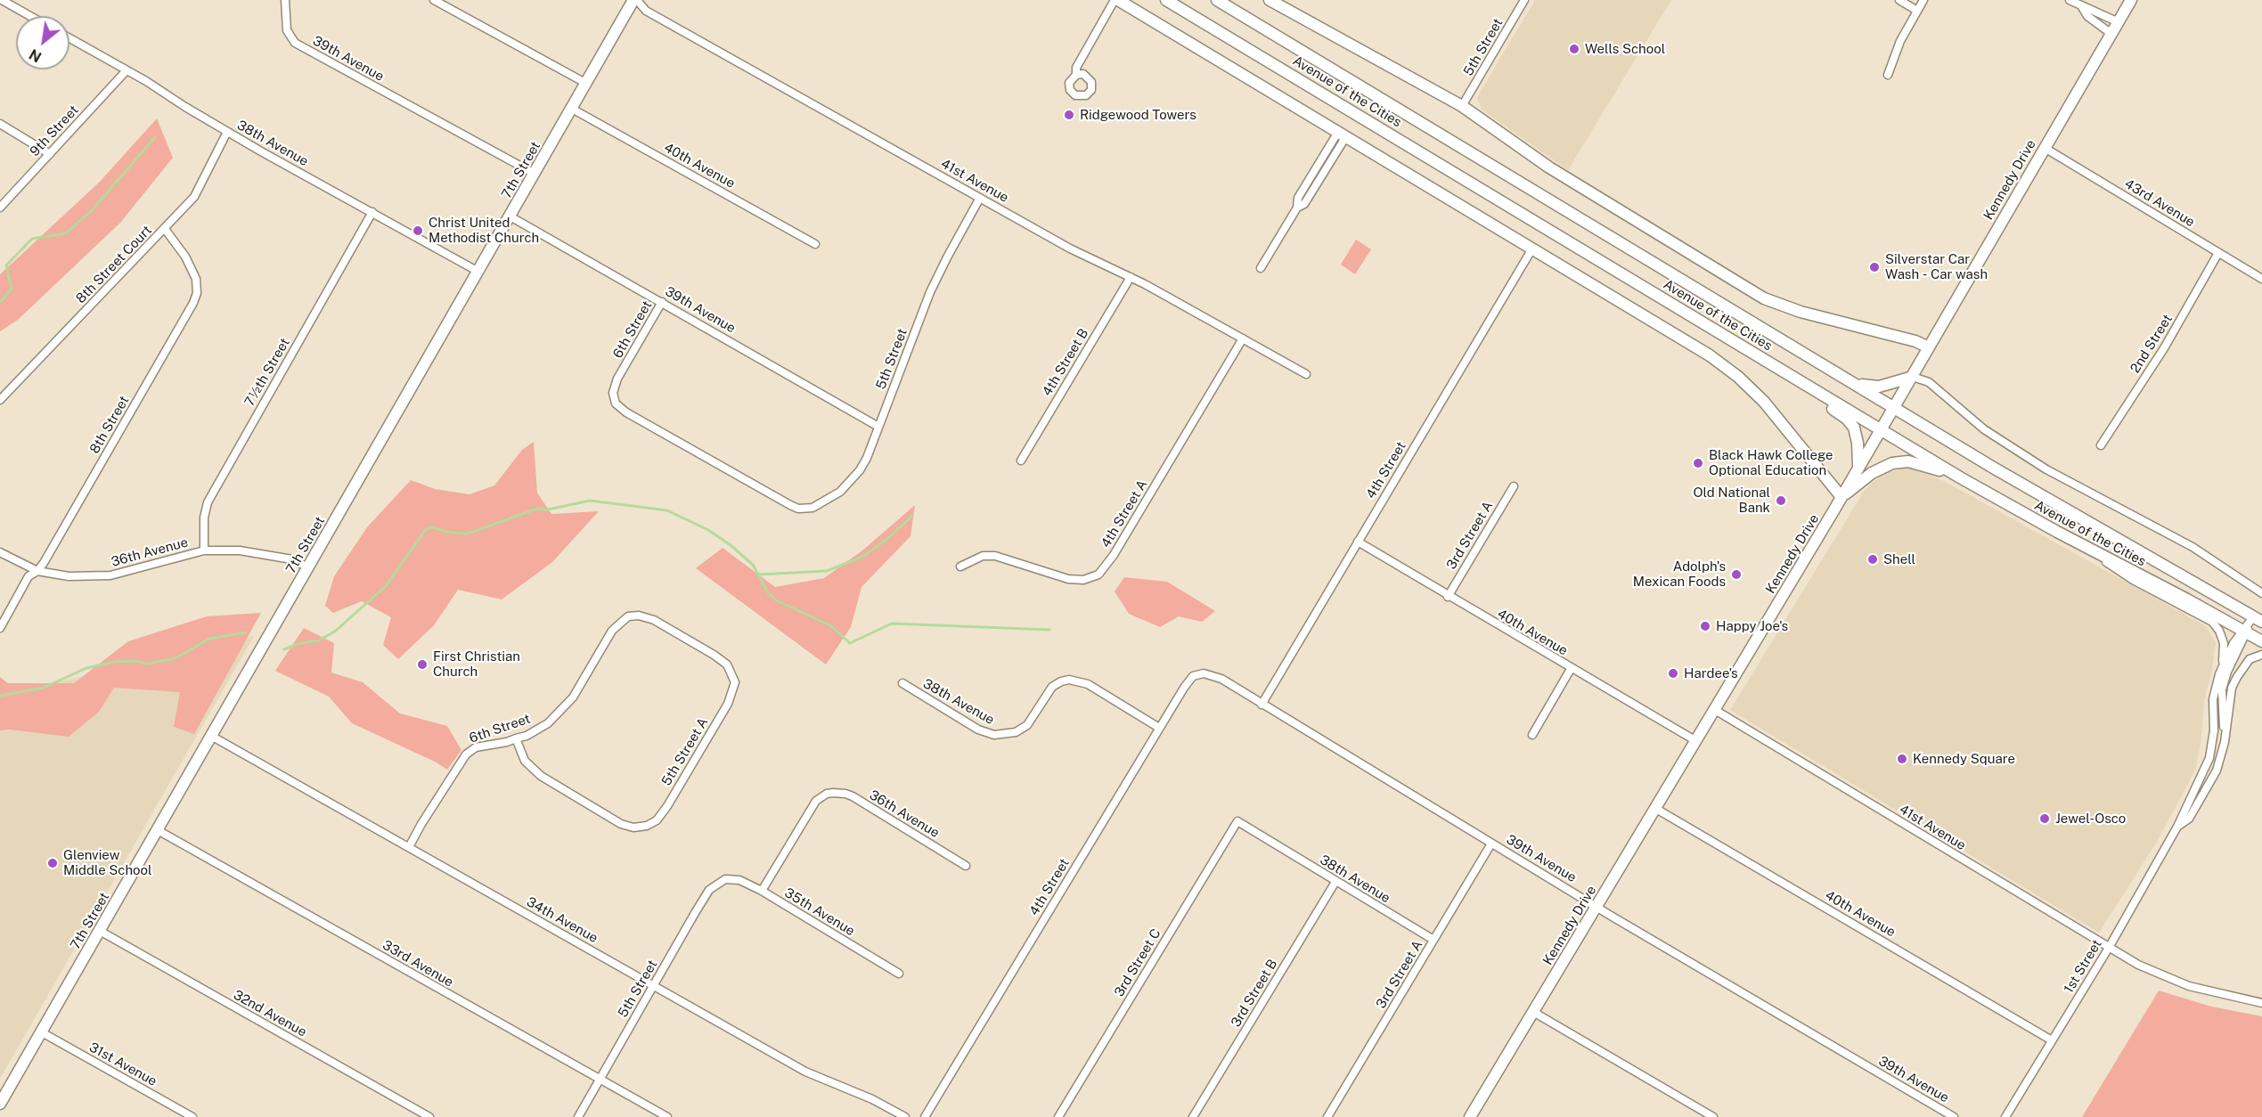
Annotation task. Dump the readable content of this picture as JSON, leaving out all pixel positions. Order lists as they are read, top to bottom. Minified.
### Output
{"streets":{"main road":["Avenue of the Cities","7th Street","Kennedy Drive"],"street":["5th Street","39th Avenue","9th Street","38th Avenue","40th Avenue","41st Avenue","43rd Avenue","8th Street Court","6th Street","2nd Street","4th Street B","7½th Street","8th Street","4th Street","4th Street A","3rd Street A","36th Avenue","5th Street A","35th Avenue","34th Avenue","3rd Street C","33rd Avenue","1st Street","3rd Street B","32nd Avenue","31st Avenue"]},"crossings":[["5th Street","39th Avenue"],["5th Street","41st Avenue"],["5th Street","6th Street"],["5th Street","35th Avenue"],["5th Street","34th Avenue"],["5th Street","33rd Avenue"],["39th Avenue","7th Street"],["39th Avenue","Kennedy Drive"],["39th Avenue","6th Street"],["39th Avenue","4th Street"],["39th Avenue","3rd Street A"],["Avenue of the Cities","Kennedy Drive"],["Avenue of the Cities","1st Street"],["9th Street","38th Avenue"],["38th Avenue","7th Street"],["38th Avenue","8th Street Court"],["38th Avenue","7½th Street"],["38th Avenue","4th Street"],["38th Avenue","3rd Street A"],["38th Avenue","3rd Street C"],["38th Avenue","3rd Street B"],["40th Avenue","7th Street"],["40th Avenue","Kennedy Drive"],["40th Avenue","4th Street"],["40th Avenue","3rd Street A"],["40th Avenue","1st Street"],["7th Street","41st Avenue"],["7th Street","36th Avenue"],["7th Street","34th Avenue"],["7th Street","33rd Avenue"],["7th Street","32nd Avenue"],["7th Street","31st Avenue"],["Kennedy Drive","41st Avenue"],["Kennedy Drive","43rd Avenue"],["41st Avenue","4th Street B"],["41st Avenue","4th Street A"],["41st Avenue","1st Street"],["43rd Avenue","2nd Street"],["8th Street Court","8th Street"],["6th Street","5th Street A"],["6th Street","34th Avenue"],["7½th Street","36th Avenue"],["8th Street","36th Avenue"],["36th Avenue","35th Avenue"]],"places":["Wells School","Ridgewood Towers","Christ United Methodist Church","Silverstar Car Wash - Car wash","Black Hawk College Optional Education","Old National Bank","Shell","Adolph's Mexican Foods","Happy Joe's","First Christian Church","Hardee's","Kennedy Square","Jewel-Osco","Glenview Middle School"],"north":"bottom left"}
